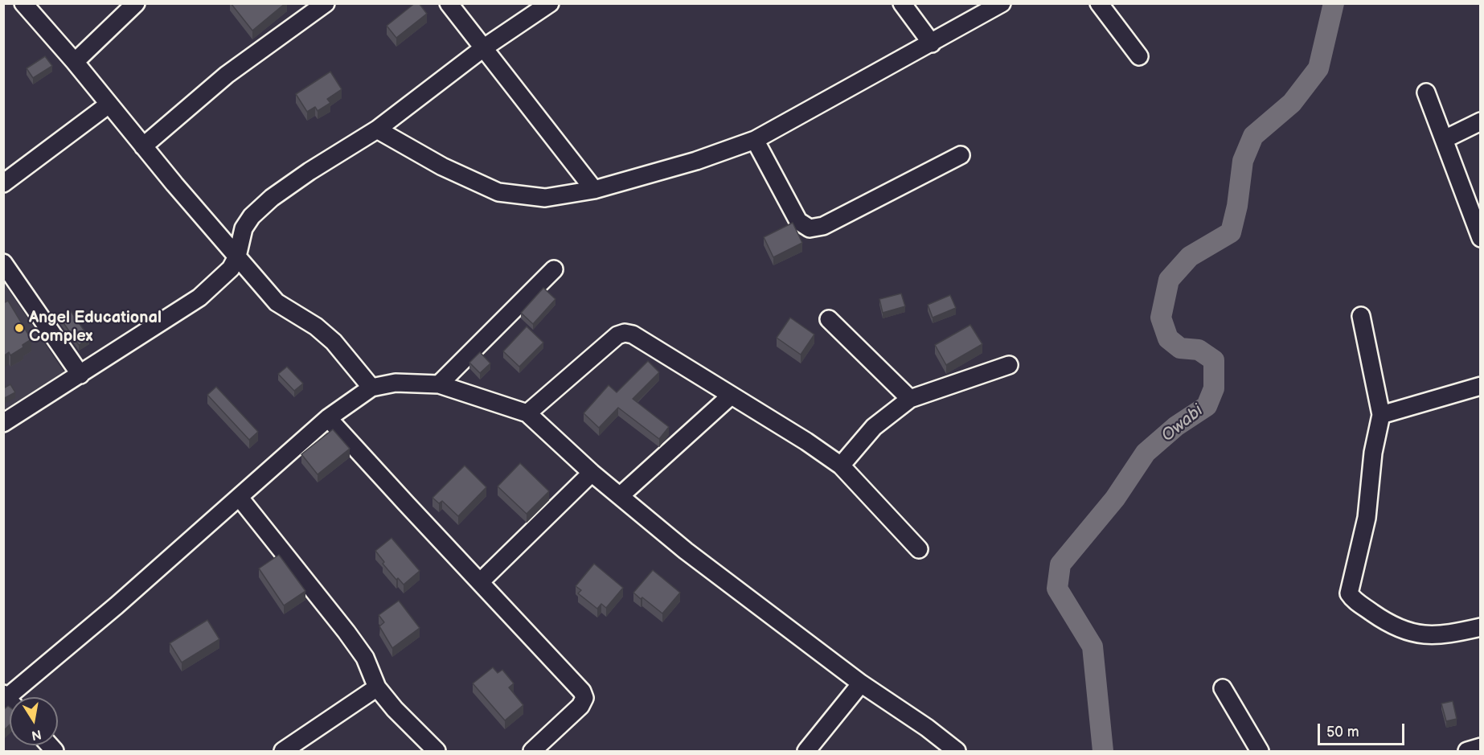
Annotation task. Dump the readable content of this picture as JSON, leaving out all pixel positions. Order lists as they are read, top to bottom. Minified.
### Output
{"water":["Owabi"],"places":["Angel Educational Complex"],"scale_bar":"50 m","north":"bottom"}
